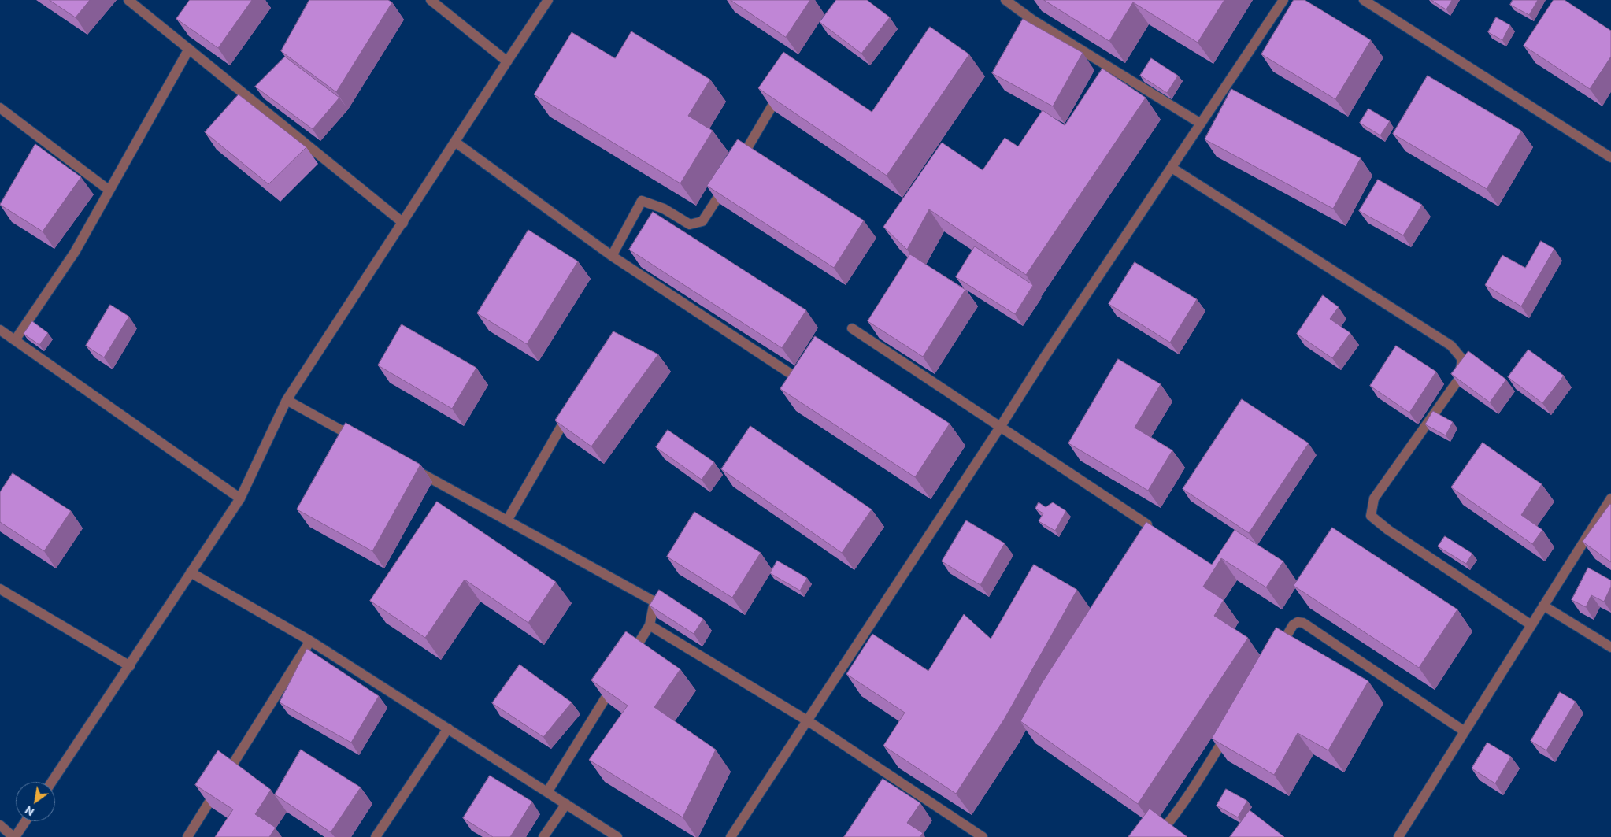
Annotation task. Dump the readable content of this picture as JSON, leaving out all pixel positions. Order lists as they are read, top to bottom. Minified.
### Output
{"north":"bottom left"}
